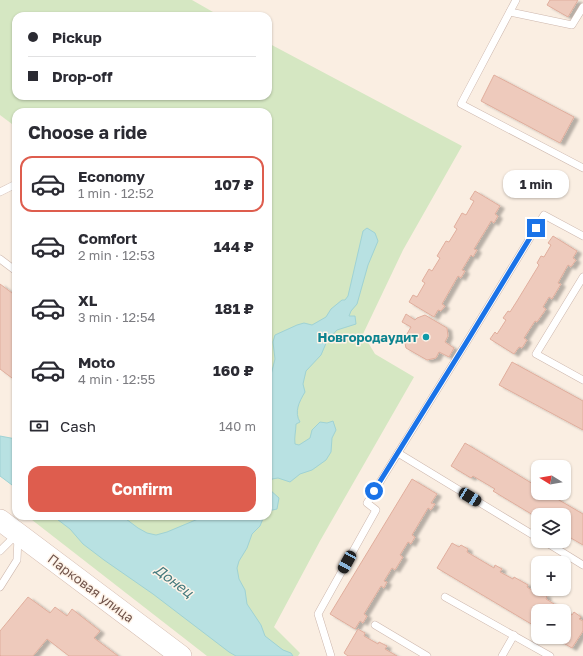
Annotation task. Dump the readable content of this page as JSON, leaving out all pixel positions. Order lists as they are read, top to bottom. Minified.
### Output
{"streets":{"street":["Парковая улица"]},"water":["Донец"],"places":["Новгородаудит"],"north":"left","page":{"banner":["Pickup","Drop-off"],"heading":"Choose a ride","list":[{"name":"Economy","note":"1 min · 12:52","value":"107 ₽"},{"name":"Comfort","note":"2 min · 12:53","value":"144 ₽"},{"name":"XL","note":"3 min · 12:54","value":"181 ₽"},{"name":"Moto","note":"4 min · 12:55","value":"160 ₽"}],"bubble":"1 min","pay":["Cash","140 m"],"buttons":"Confirm","map_buttons":["+","−"]}}
